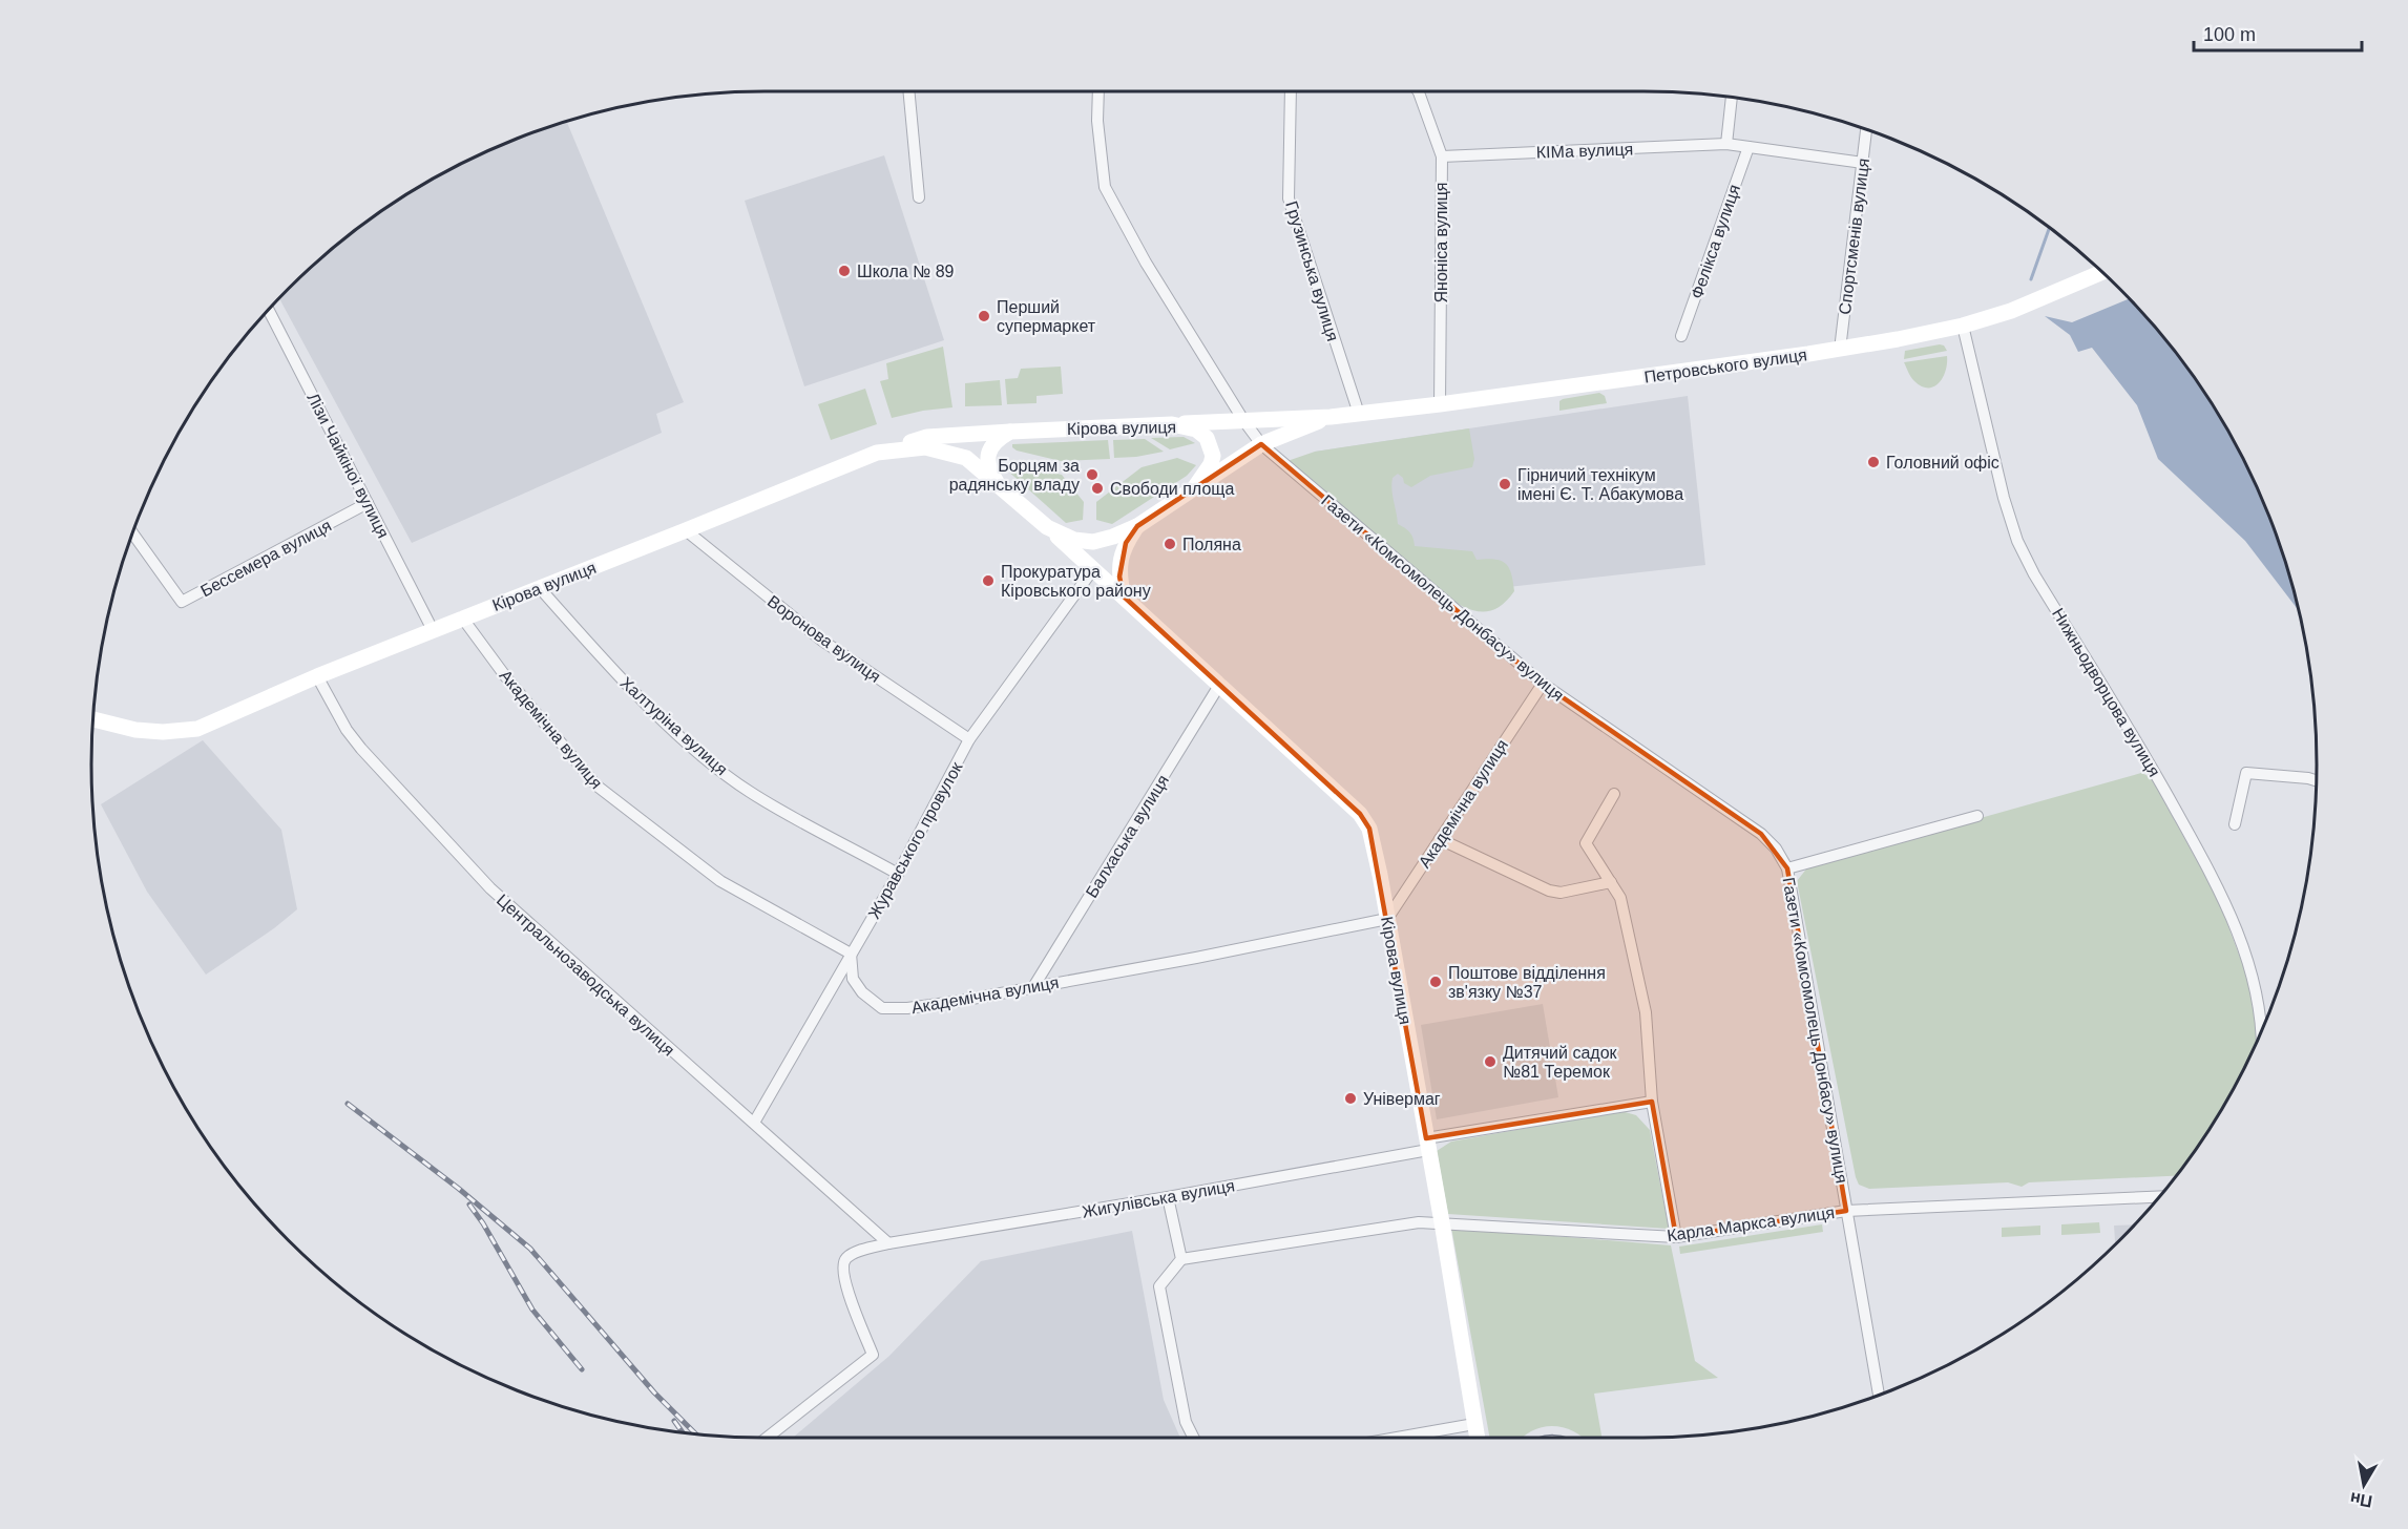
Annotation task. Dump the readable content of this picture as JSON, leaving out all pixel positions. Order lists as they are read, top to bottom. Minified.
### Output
{"streets":{"main road":["Петровського вулиця","Кірова вулиця"],"street":["КІМа вулиця","Спортсменів вулиця","Фелікса вулиця","Яноніса вулиця","Грузинська вулиця","Лізи Чайкіної вулиця","Бессемера вулиця","Газети «Комсомолець Донбасу» вулиця","Воронова вулиця","Нижньодворцова вулиця","Халтуріна вулиця","Академічна вулиця","Балхаська вулиця","Журавського провулок","Центральнозаводська вулиця","Жигулівська вулиця","Карла Маркса вулиця"]},"crossings":[["КІМа вулиця","Спортсменів вулиця"],["КІМа вулиця","Фелікса вулиця"],["КІМа вулиця","Яноніса вулиця"],["Спортсменів вулиця","Петровського вулиця"],["Яноніса вулиця","Петровського вулиця"],["Грузинська вулиця","Петровського вулиця"],["Петровського вулиця","Нижньодворцова вулиця"],["Кірова вулиця","Лізи Чайкіної вулиця"],["Кірова вулиця","Воронова вулиця"],["Кірова вулиця","Халтуріна вулиця"],["Кірова вулиця","Академічна вулиця"],["Кірова вулиця","Балхаська вулиця"],["Кірова вулиця","Журавського провулок"],["Кірова вулиця","Центральнозаводська вулиця"],["Кірова вулиця","Жигулівська вулиця"],["Кірова вулиця","Карла Маркса вулиця"],["Лізи Чайкіної вулиця","Бессемера вулиця"],["Газети «Комсомолець Донбасу» вулиця","Академічна вулиця"],["Газети «Комсомолець Донбасу» вулиця","Карла Маркса вулиця"],["Воронова вулиця","Журавського провулок"],["Халтуріна вулиця","Журавського провулок"],["Академічна вулиця","Балхаська вулиця"],["Академічна вулиця","Журавського провулок"],["Журавського провулок","Центральнозаводська вулиця"],["Центральнозаводська вулиця","Жигулівська вулиця"]],"places":["Школа № 89","Перший супермаркет","Головний офіс","Борцям за радянську владу","Гірничий технікум імені Є. Т. Абакумова","Свободи площа","Поляна","Прокуратура Кіровського району","Поштове відділення зв'язку №37","Дитячий садок №81 Теремок","Універмаг"],"scale_bar":"100 m","north":"bottom"}
